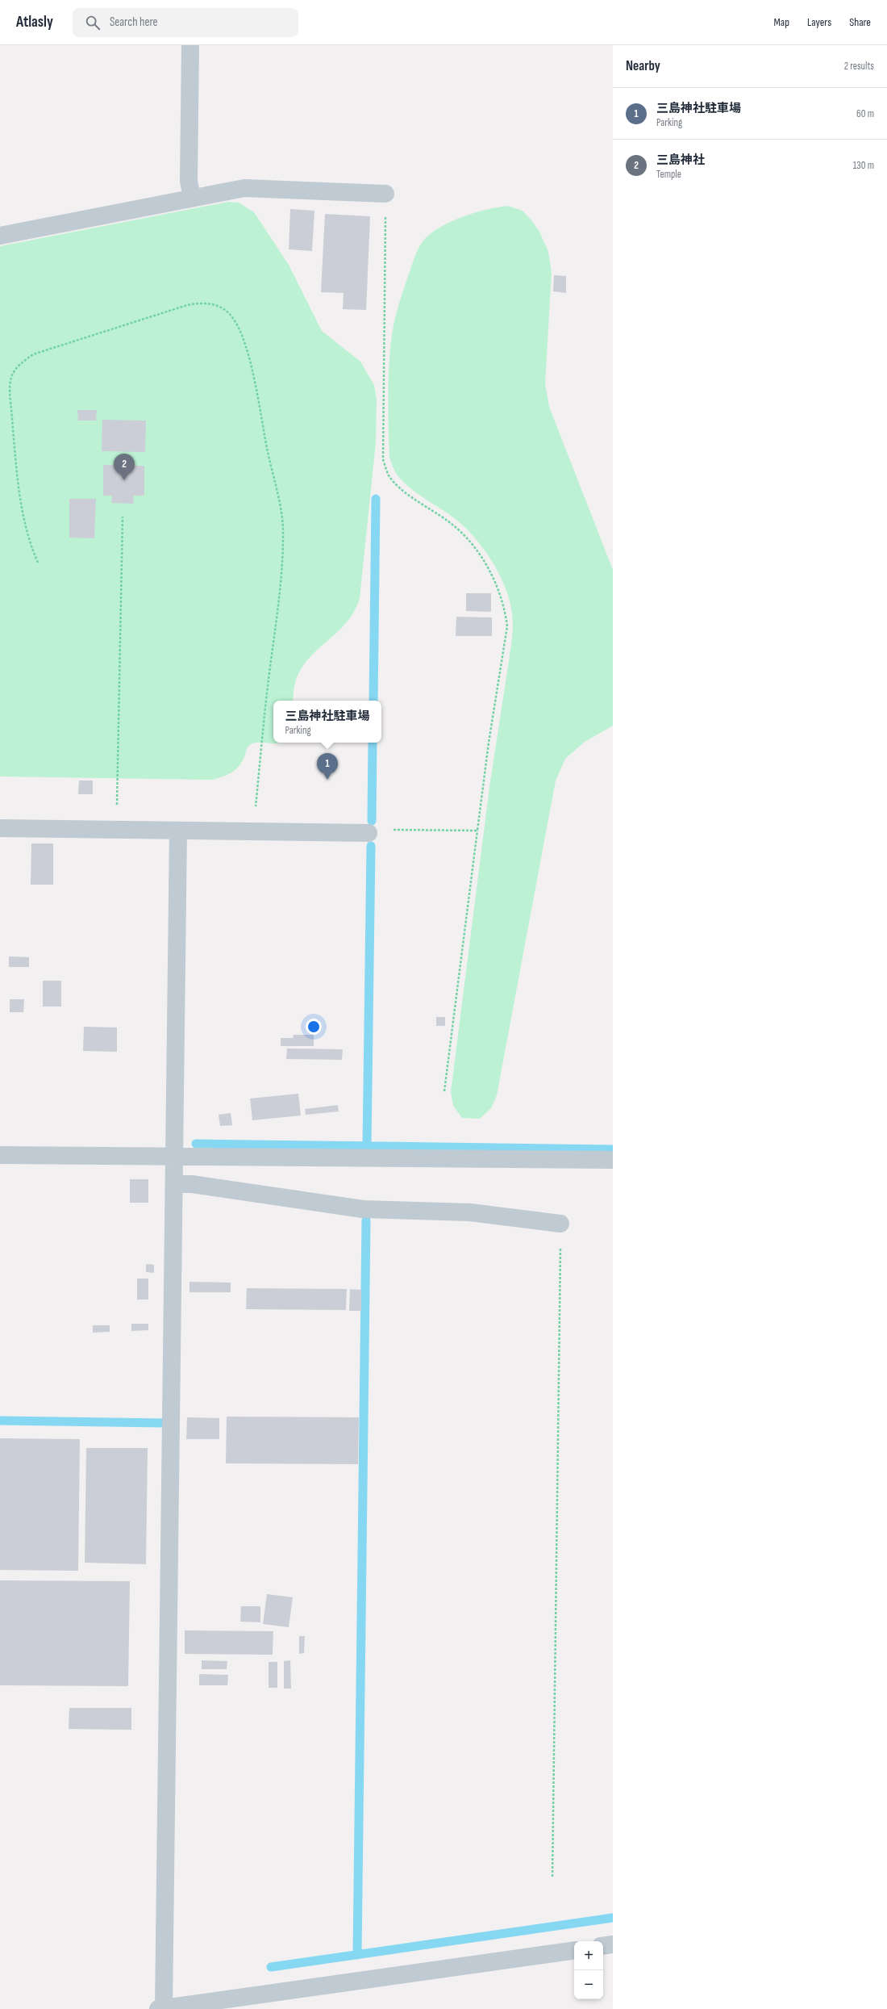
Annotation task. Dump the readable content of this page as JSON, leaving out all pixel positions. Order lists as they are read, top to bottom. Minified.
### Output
{"page":{"header":"Atlasly","search":"Search here","nav":["Map","Layers","Share"],"heading":["Nearby","2 results"],"list":[{"mark":"1","name":"三島神社駐車場","note":"Parking","value":"60 m"},{"mark":"2","name":"三島神社","note":"Temple","value":"130 m"}],"pins":["2","1"],"popup":["三島神社駐車場","Parking"],"map_buttons":["+","−"]}}
